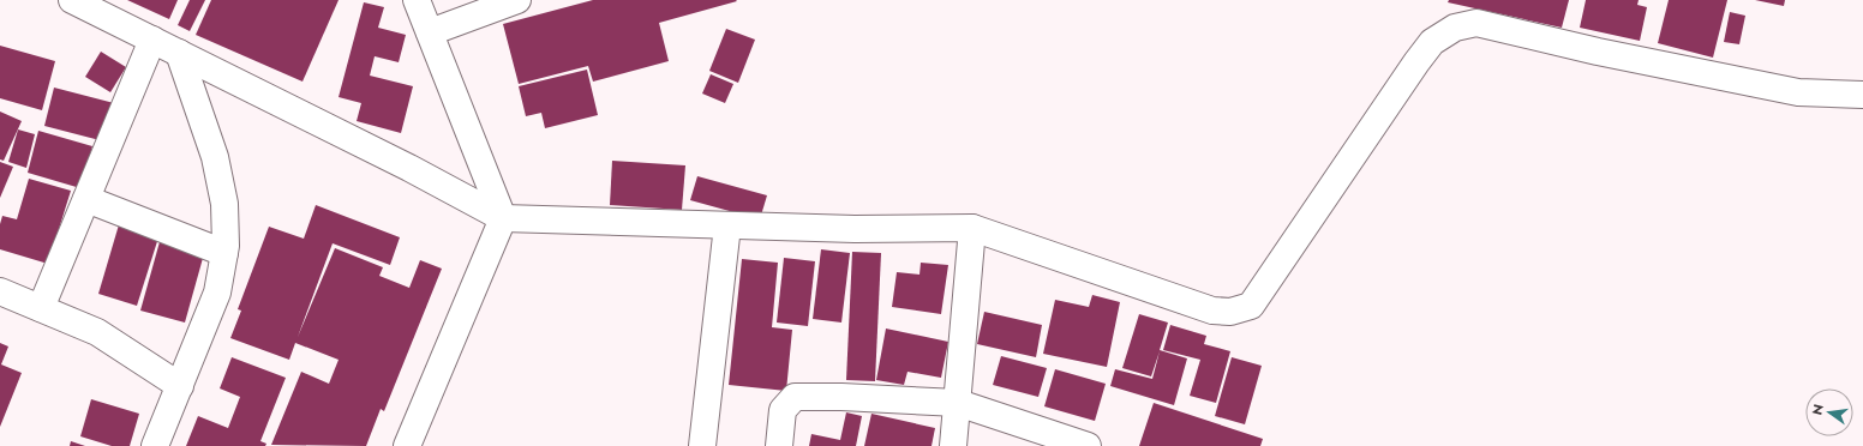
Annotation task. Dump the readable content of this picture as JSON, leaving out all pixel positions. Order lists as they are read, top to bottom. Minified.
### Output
{"north":"left"}
